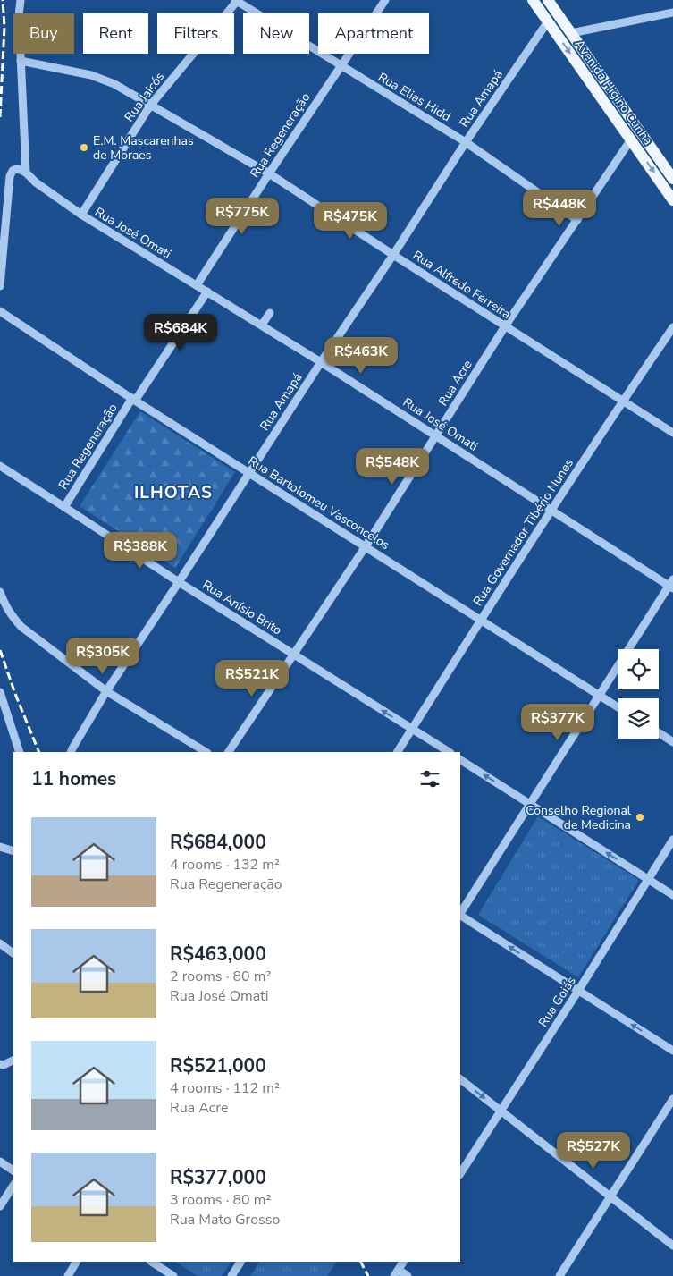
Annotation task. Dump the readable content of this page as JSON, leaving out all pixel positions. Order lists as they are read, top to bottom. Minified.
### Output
{"streets":{"main road":["Avenida Higino Cunha"],"street":["Rua Jaicós","Rua Elias Hidd","Rua Amapá","Rua Regeneração","Rua José Omati","Rua Alfredo Ferreira","Rua Acre","Rua Bartolomeu Vasconcelos","Rua Governador Tibério Nunes","Rua Anísio Brito","Rua Goiás"]},"crossings":[["Avenida Higino Cunha","Rua Amapá"],["Avenida Higino Cunha","Rua Acre"],["Rua Jaicós","Rua Elias Hidd"],["Rua Jaicós","Rua José Omati"],["Rua Jaicós","Rua Alfredo Ferreira"],["Rua Elias Hidd","Rua Amapá"],["Rua Elias Hidd","Rua Regeneração"],["Rua Elias Hidd","Rua Acre"],["Rua Amapá","Rua José Omati"],["Rua Amapá","Rua Alfredo Ferreira"],["Rua Amapá","Rua Bartolomeu Vasconcelos"],["Rua Amapá","Rua Anísio Brito"],["Rua Regeneração","Rua José Omati"],["Rua Regeneração","Rua Alfredo Ferreira"],["Rua Regeneração","Rua Bartolomeu Vasconcelos"],["Rua Regeneração","Rua Anísio Brito"],["Rua José Omati","Rua Acre"],["Rua José Omati","Rua Governador Tibério Nunes"],["Rua Alfredo Ferreira","Rua Acre"],["Rua Alfredo Ferreira","Rua Governador Tibério Nunes"],["Rua Acre","Rua Bartolomeu Vasconcelos"],["Rua Acre","Rua Anísio Brito"],["Rua Bartolomeu Vasconcelos","Rua Governador Tibério Nunes"],["Rua Governador Tibério Nunes","Rua Anísio Brito"]],"districts":["ILHOTAS"],"places":["E.M. Mascarenhas de Moraes","Conselho Regional de Medicina"],"page":{"chip":["Buy","Rent","Filters","New","Apartment"],"price":["R$448K","R$775K","R$475K","R$684K","R$463K","R$548K","R$388K","R$305K","R$521K","R$377K","R$527K"],"heading":"11 homes","list":[{"name":"R$684,000","note":"4 rooms · 132 m² · Rua Regeneração"},{"name":"R$463,000","note":"2 rooms · 80 m² · Rua José Omati"},{"name":"R$521,000","note":"4 rooms · 112 m² · Rua Acre"},{"name":"R$377,000","note":"3 rooms · 80 m² · Rua Mato Grosso"}]}}
